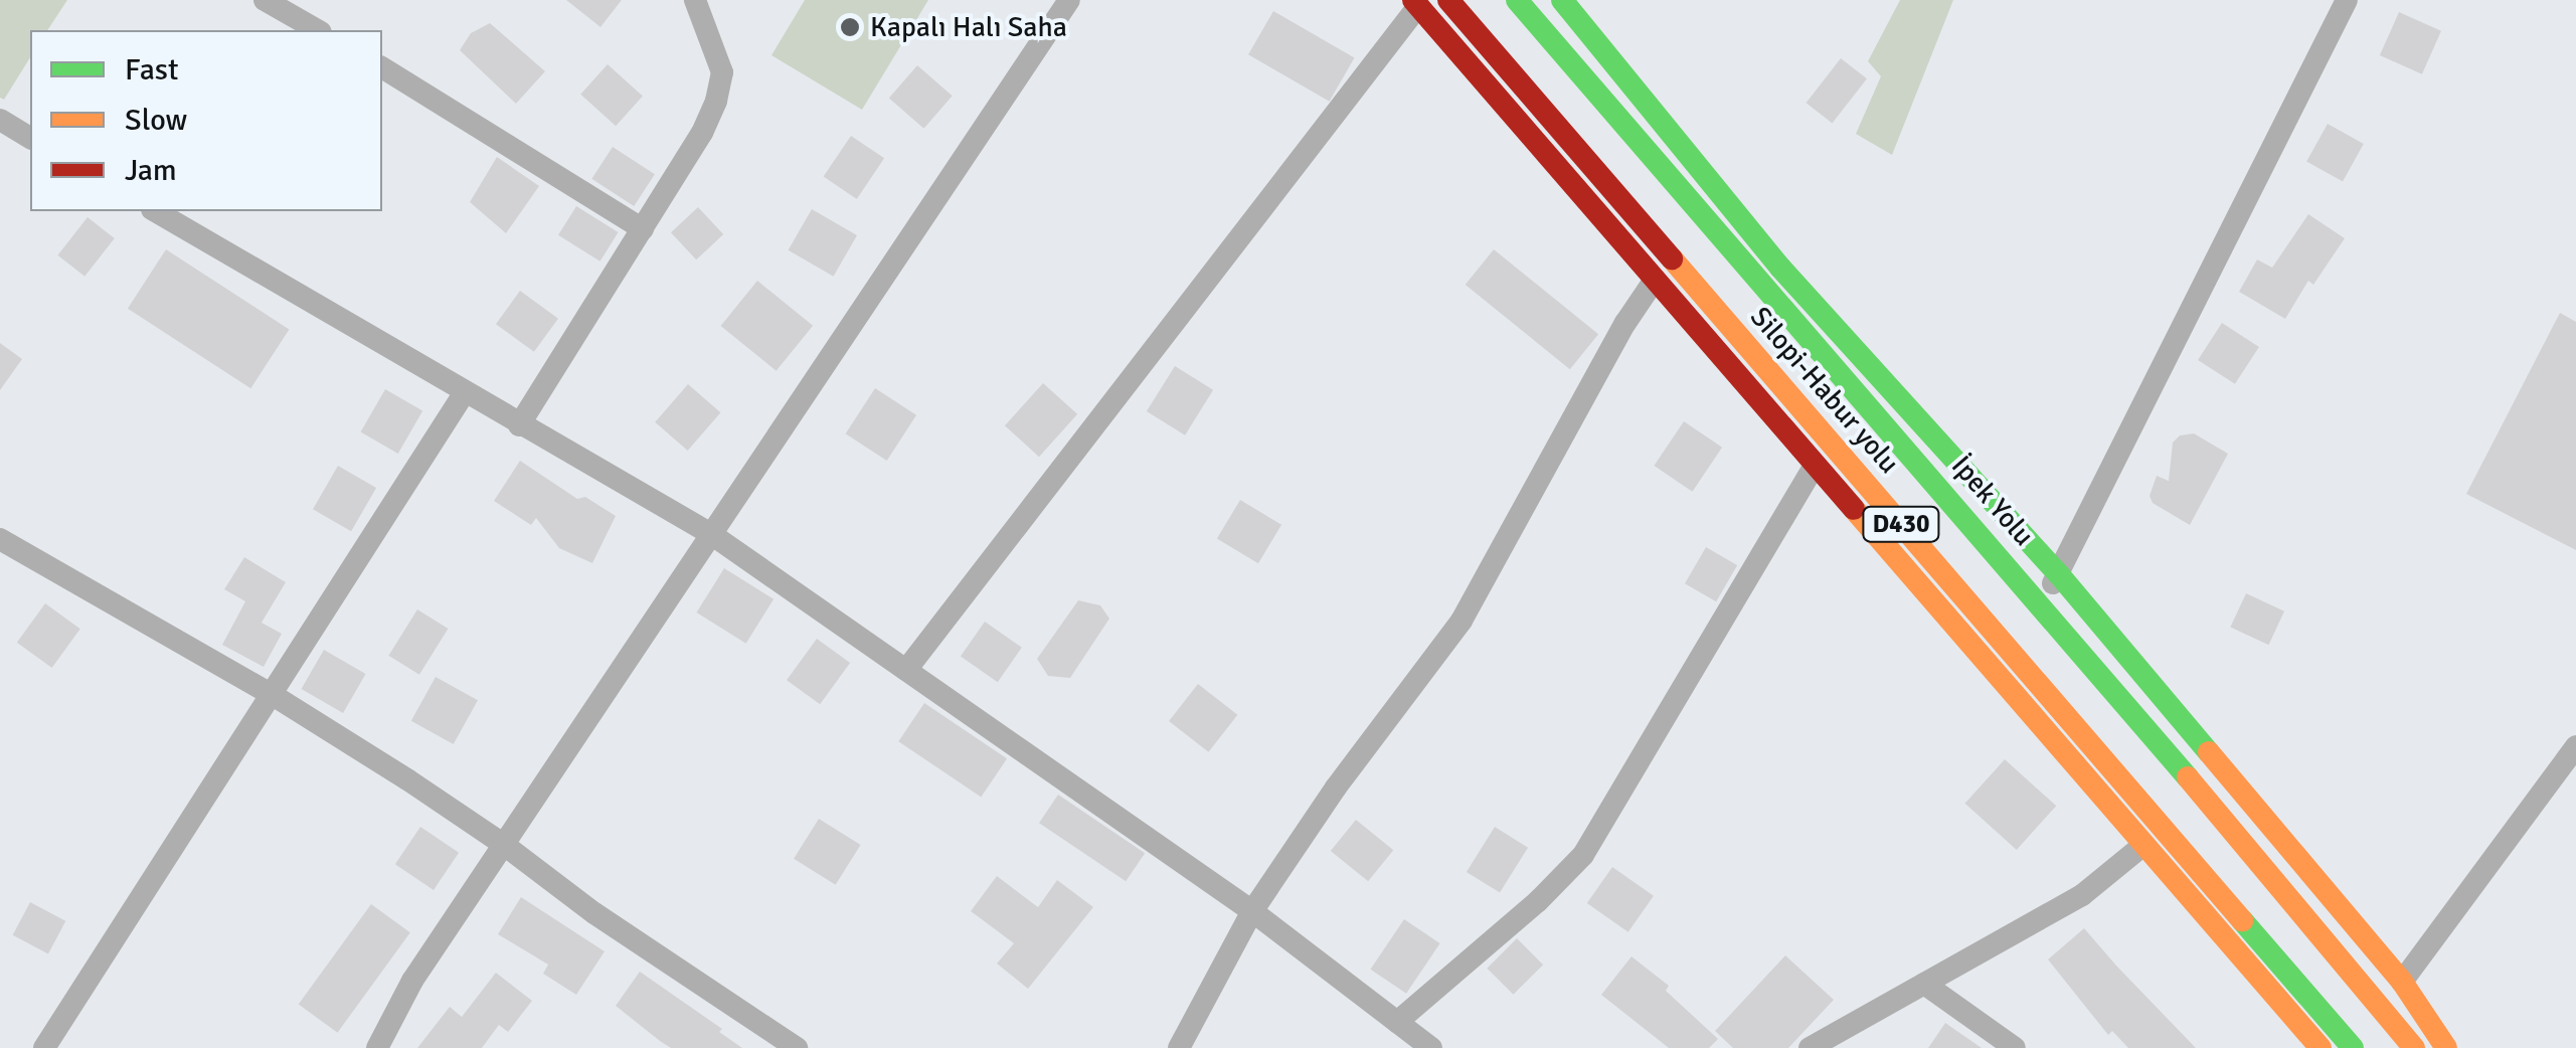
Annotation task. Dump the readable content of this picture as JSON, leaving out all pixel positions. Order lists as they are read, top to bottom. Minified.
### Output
{"streets":{"main road":["Silopi-Habur yolu","İpek Yolu","D430"]},"places":["Kapalı Halı Saha"],"legend":["Fast","Slow","Jam"]}
